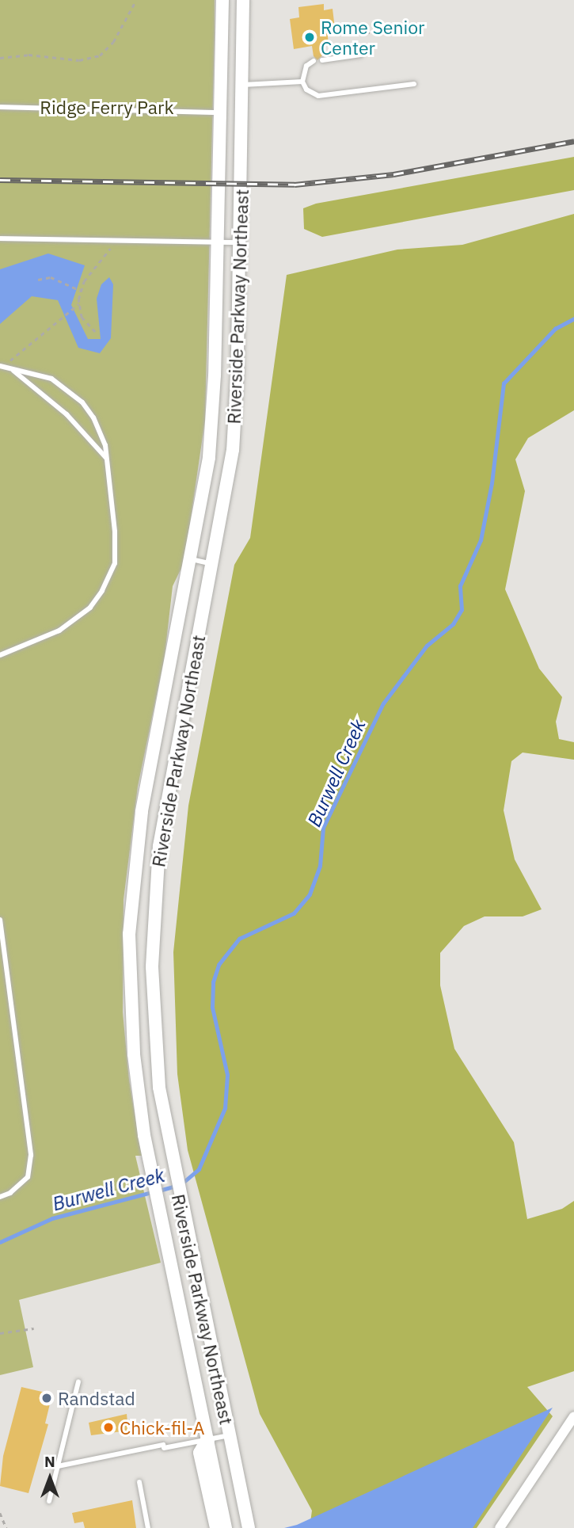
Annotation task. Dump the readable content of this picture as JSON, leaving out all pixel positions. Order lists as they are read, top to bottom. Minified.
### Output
{"streets":{"main road":["Riverside Parkway Northeast"]},"water":["Burwell Creek"],"parks":["Ridge Ferry Park"],"places":["Rome Senior Center","Randstad","Chick-fil-A"],"north":"top"}
